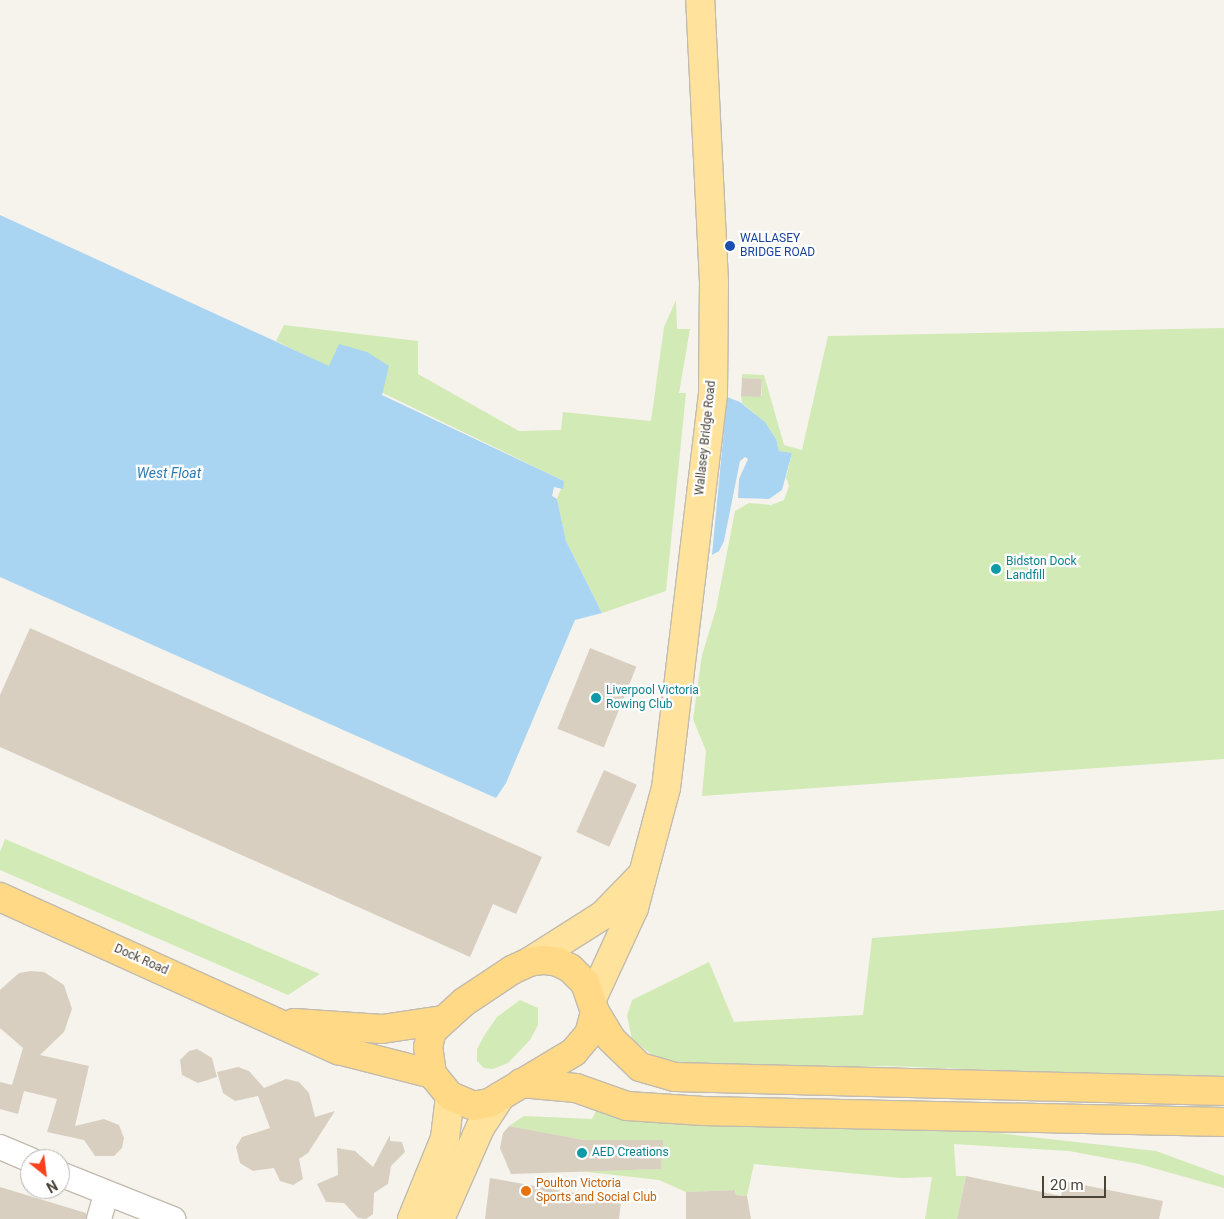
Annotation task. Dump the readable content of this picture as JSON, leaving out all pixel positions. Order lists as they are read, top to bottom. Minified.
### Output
{"streets":{"highway":["Dock Road"],"main road":["Wallasey Bridge Road"]},"crossings":[["Wallasey Bridge Road","Dock Road"]],"water":["West Float"],"places":["WALLASEY BRIDGE ROAD","Bidston Dock Landfill","Liverpool Victoria Rowing Club","AED Creations","Poulton Victoria Sports and Social Club"],"scale_bar":"20 m","north":"bottom right"}
